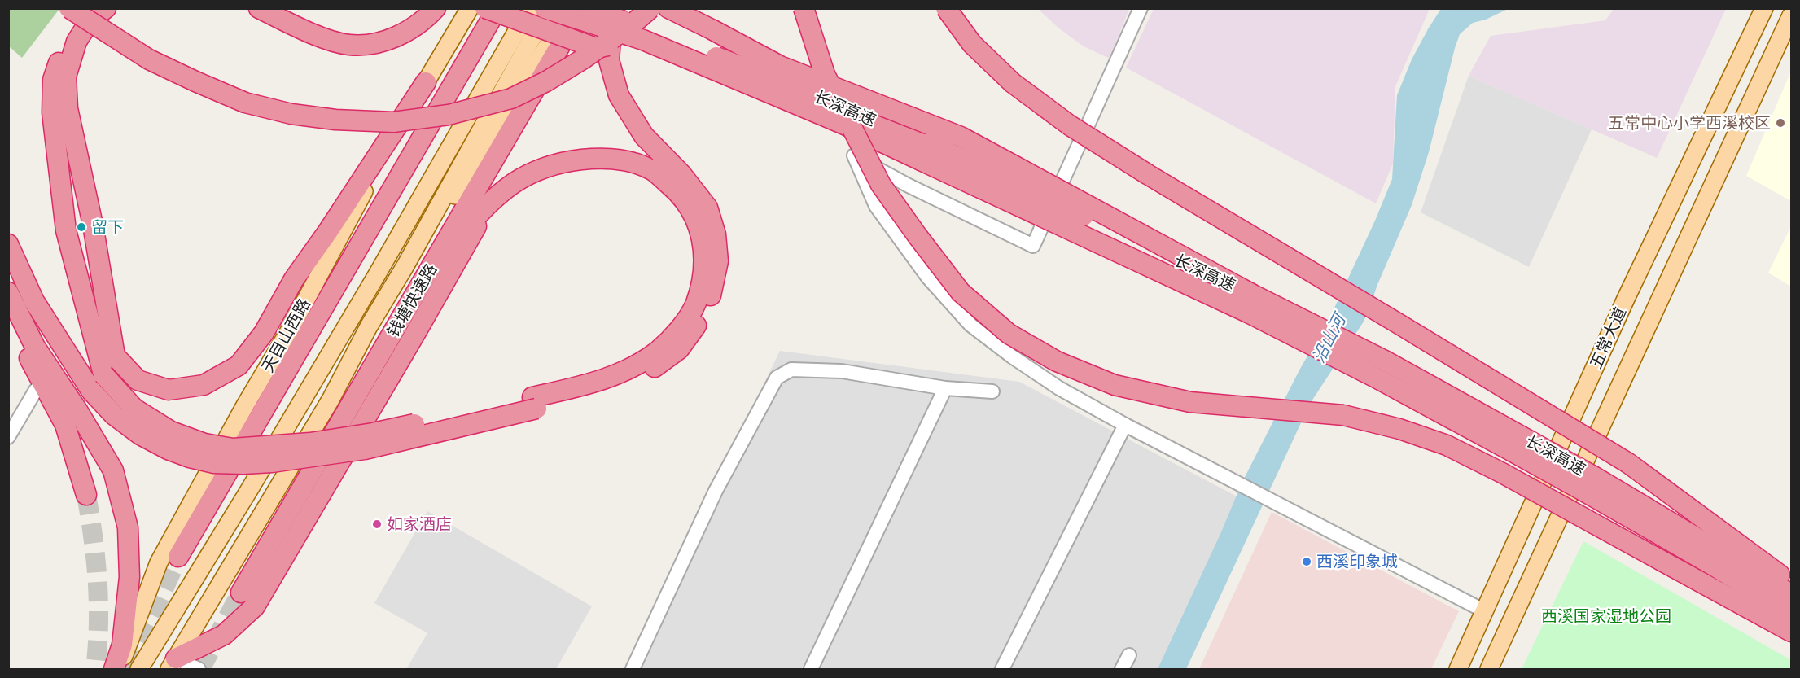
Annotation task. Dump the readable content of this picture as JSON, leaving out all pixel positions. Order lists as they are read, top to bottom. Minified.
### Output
{"streets":{"highway":["长深高速","钱塘快速路"],"main road":["天目山西路","五常大道"]},"water":["沿山河"],"parks":["西溪国家湿地公园"],"places":["五常中心小学西溪校区","留下","如家酒店","西溪印象城"]}
